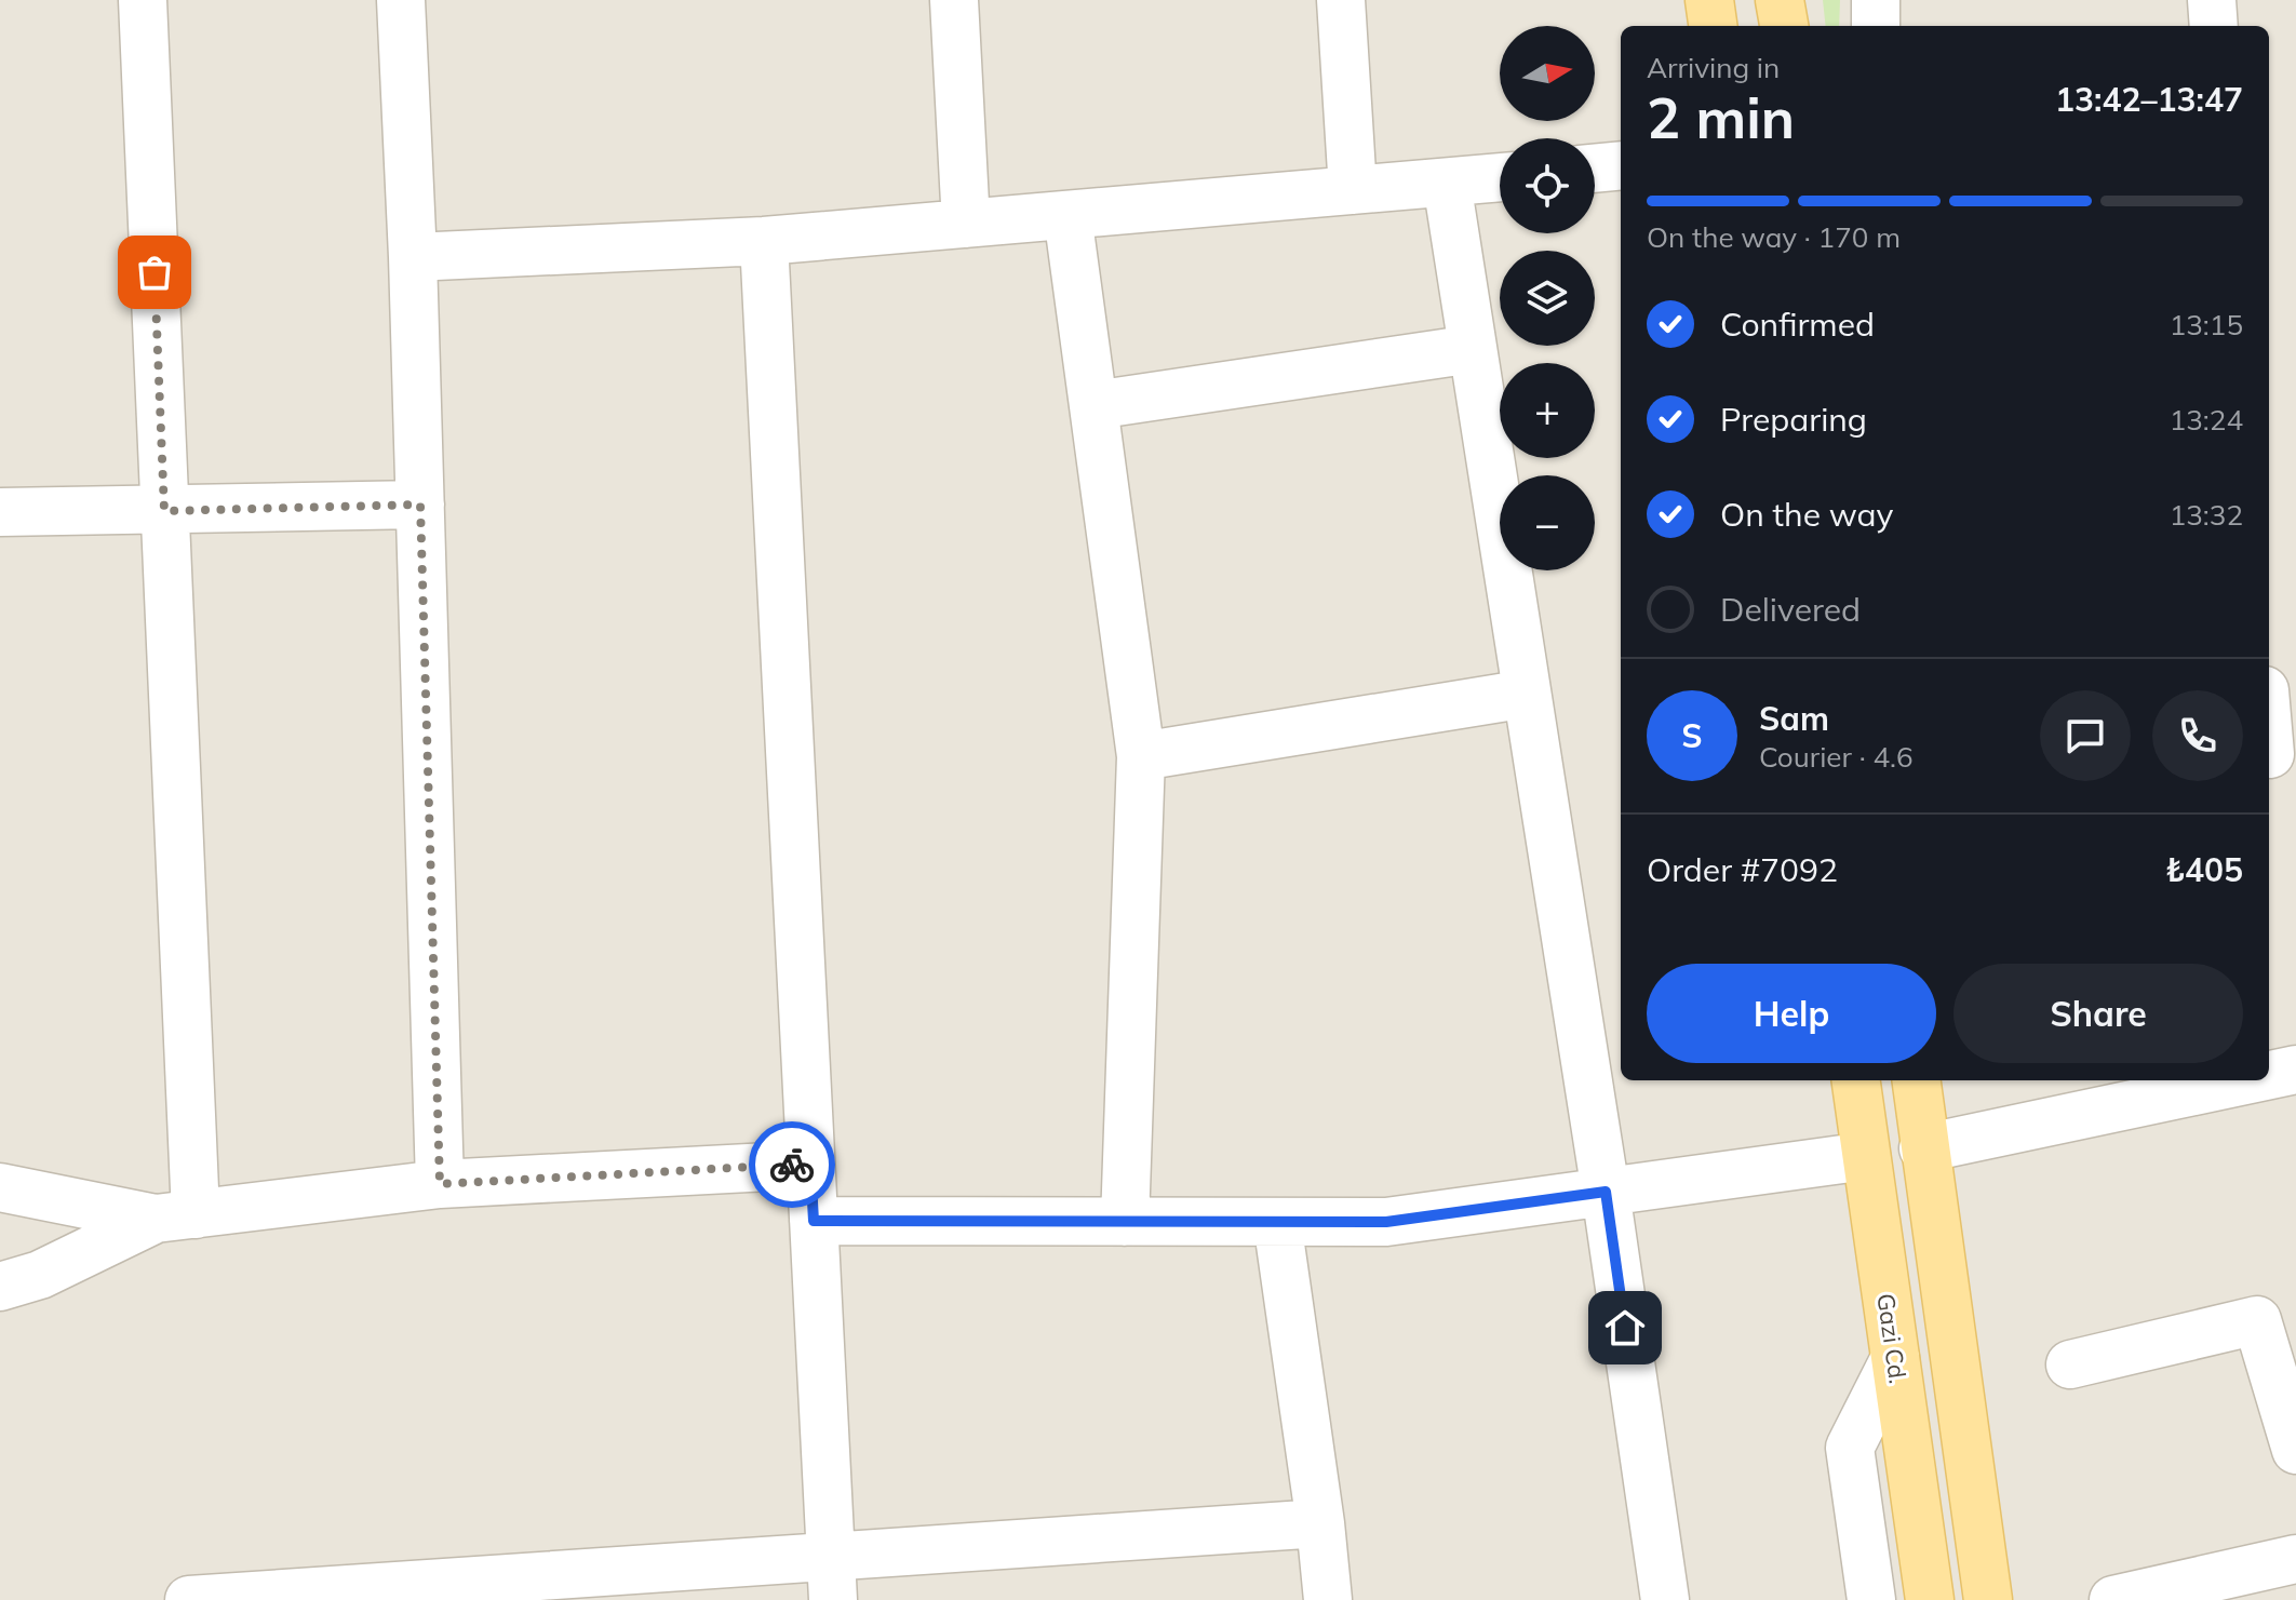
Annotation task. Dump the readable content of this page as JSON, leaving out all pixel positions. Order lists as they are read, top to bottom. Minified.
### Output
{"streets":{"main road":["Gazi Cd."]},"north":"right","page":{"map_buttons":["+","−"],"heading":["2 min","Arriving in","13:42–13:47"],"panel":["Sam","Courier · 4.6","Order #7092","₺405"],"bar":"On the way · 170 m","list":[["Confirmed","13:15"],["Preparing","13:24"],["On the way","13:32"],"Delivered"],"round":"S","buttons":["Help","Share"]}}
